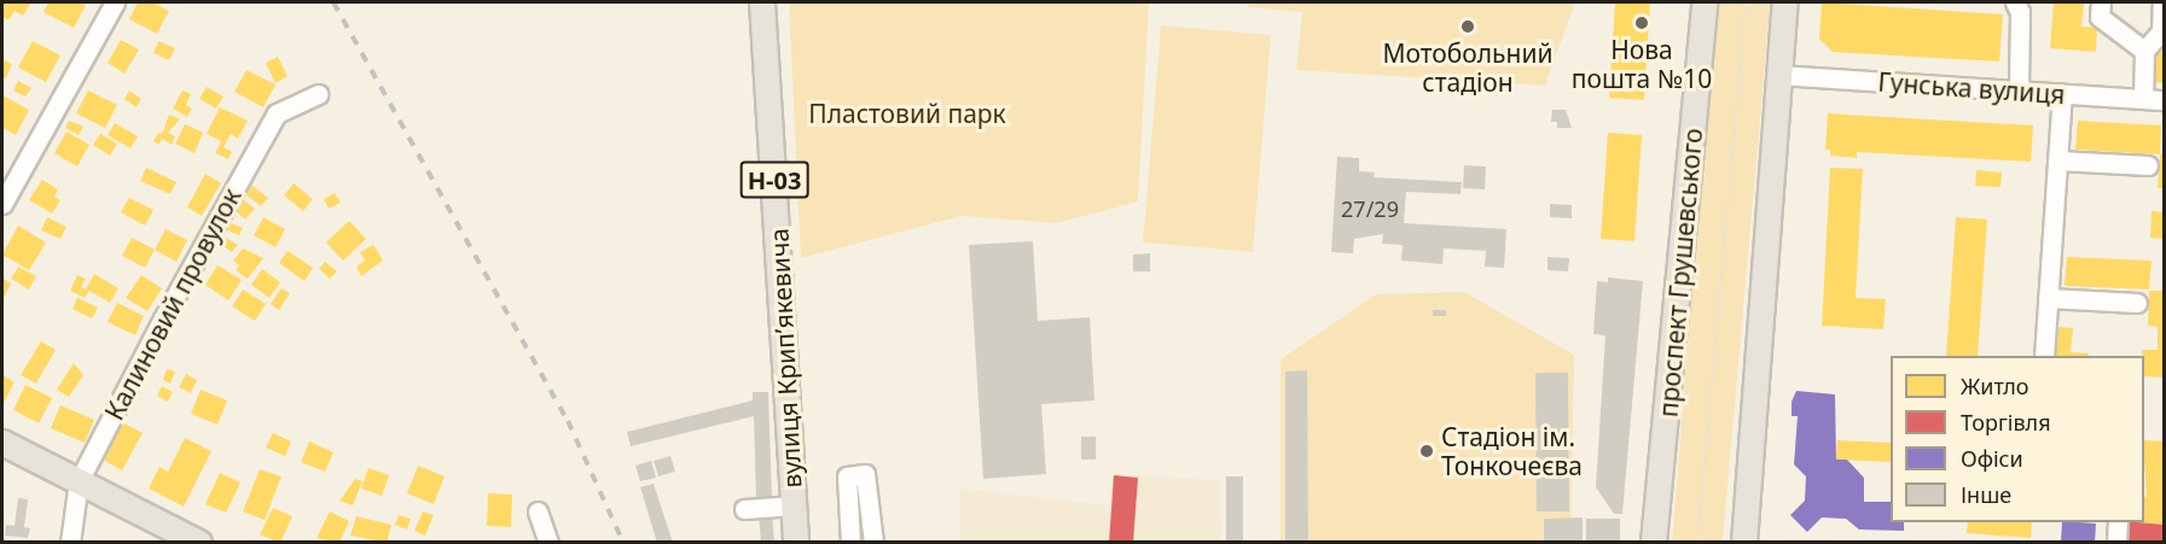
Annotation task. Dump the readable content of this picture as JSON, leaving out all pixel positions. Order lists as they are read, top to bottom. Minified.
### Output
{"streets":{"main road":["Н-03","проспект Грушевського","вулиця Крипʼякевича"],"street":["Гунська вулиця","Калиновий провулок"]},"parks":["Пластовий парк"],"places":["Нова пошта №10","Мотобольний стадіон","Стадіон ім. Тонкочеєва"],"house_numbers":["27/29"],"legend":["Житло","Торгівля","Офіси","Інше"]}
